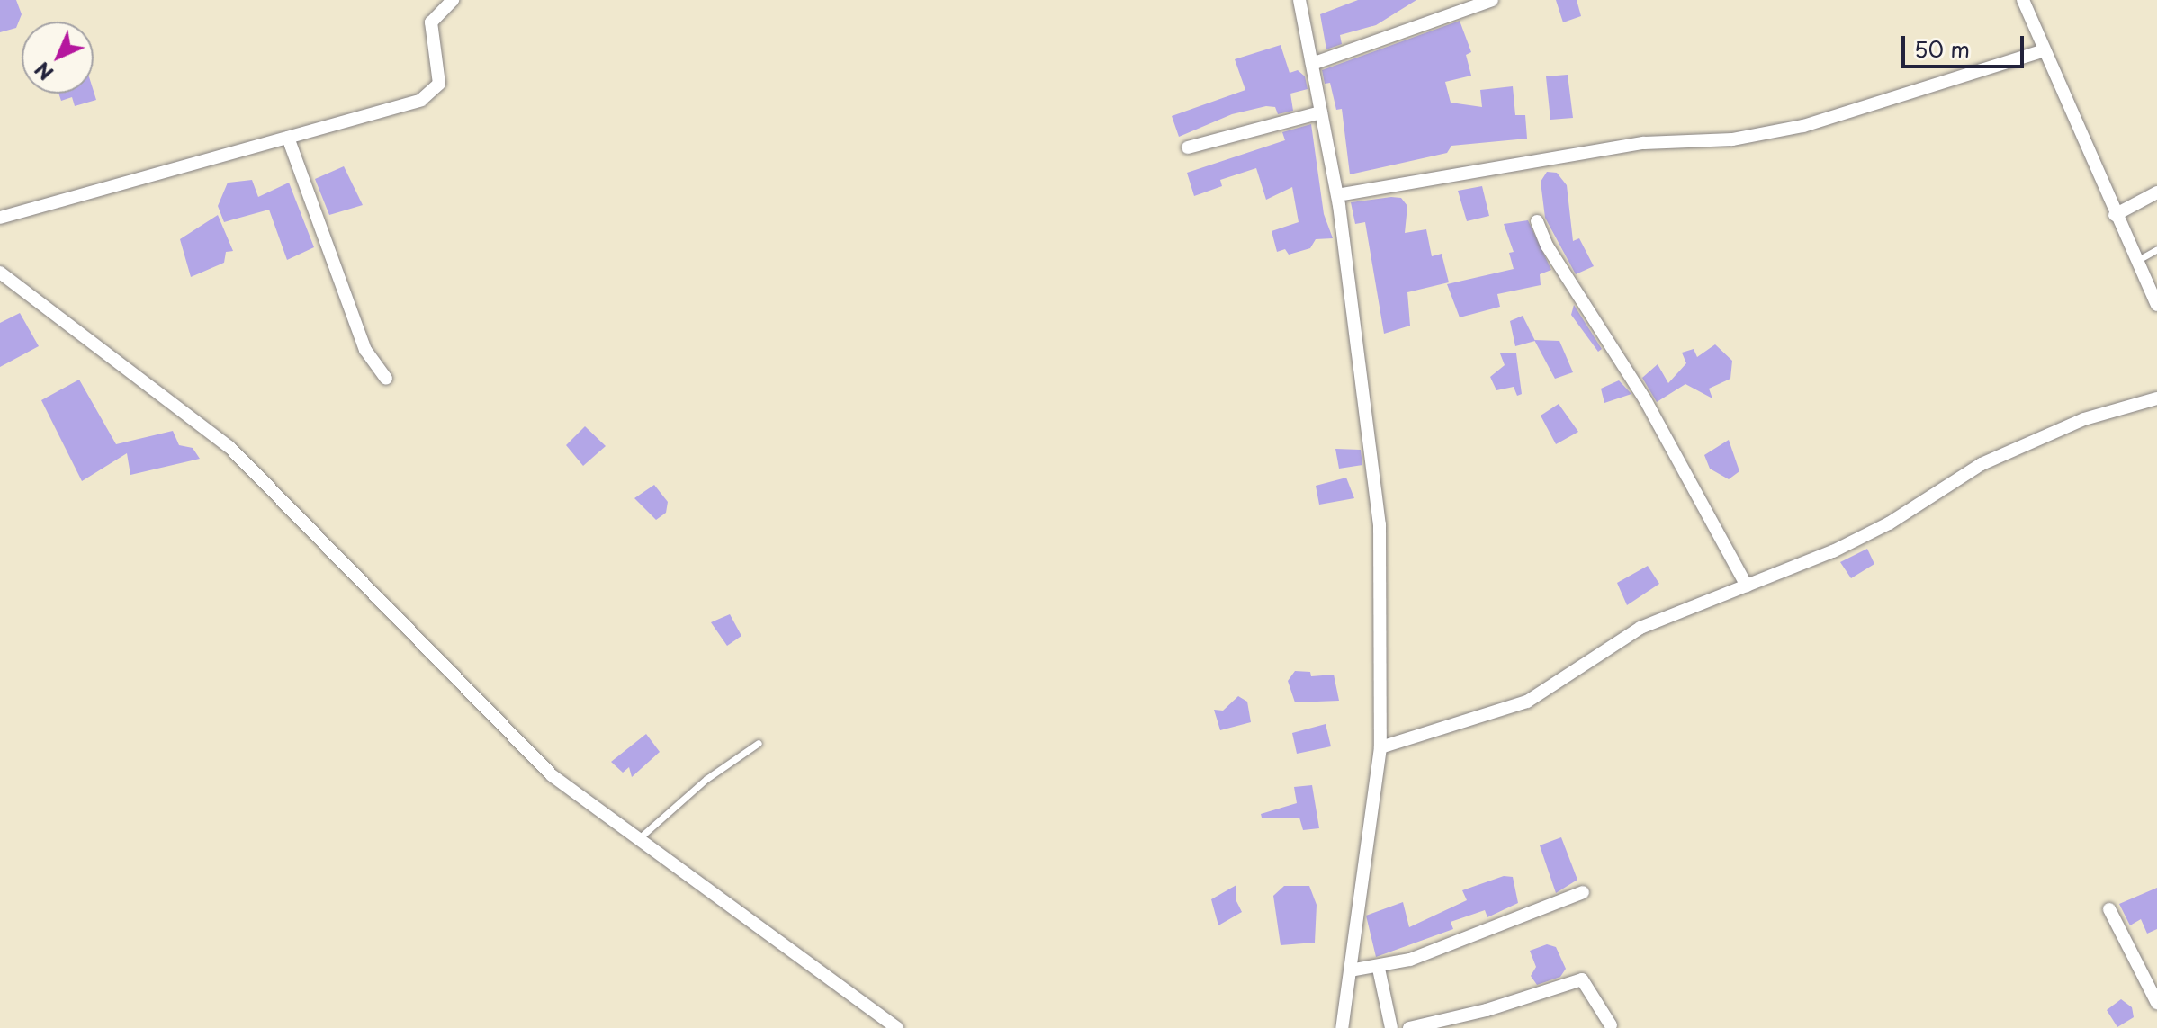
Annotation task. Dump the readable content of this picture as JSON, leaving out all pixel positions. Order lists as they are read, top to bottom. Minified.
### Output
{"scale_bar":"50 m","north":"bottom left"}
